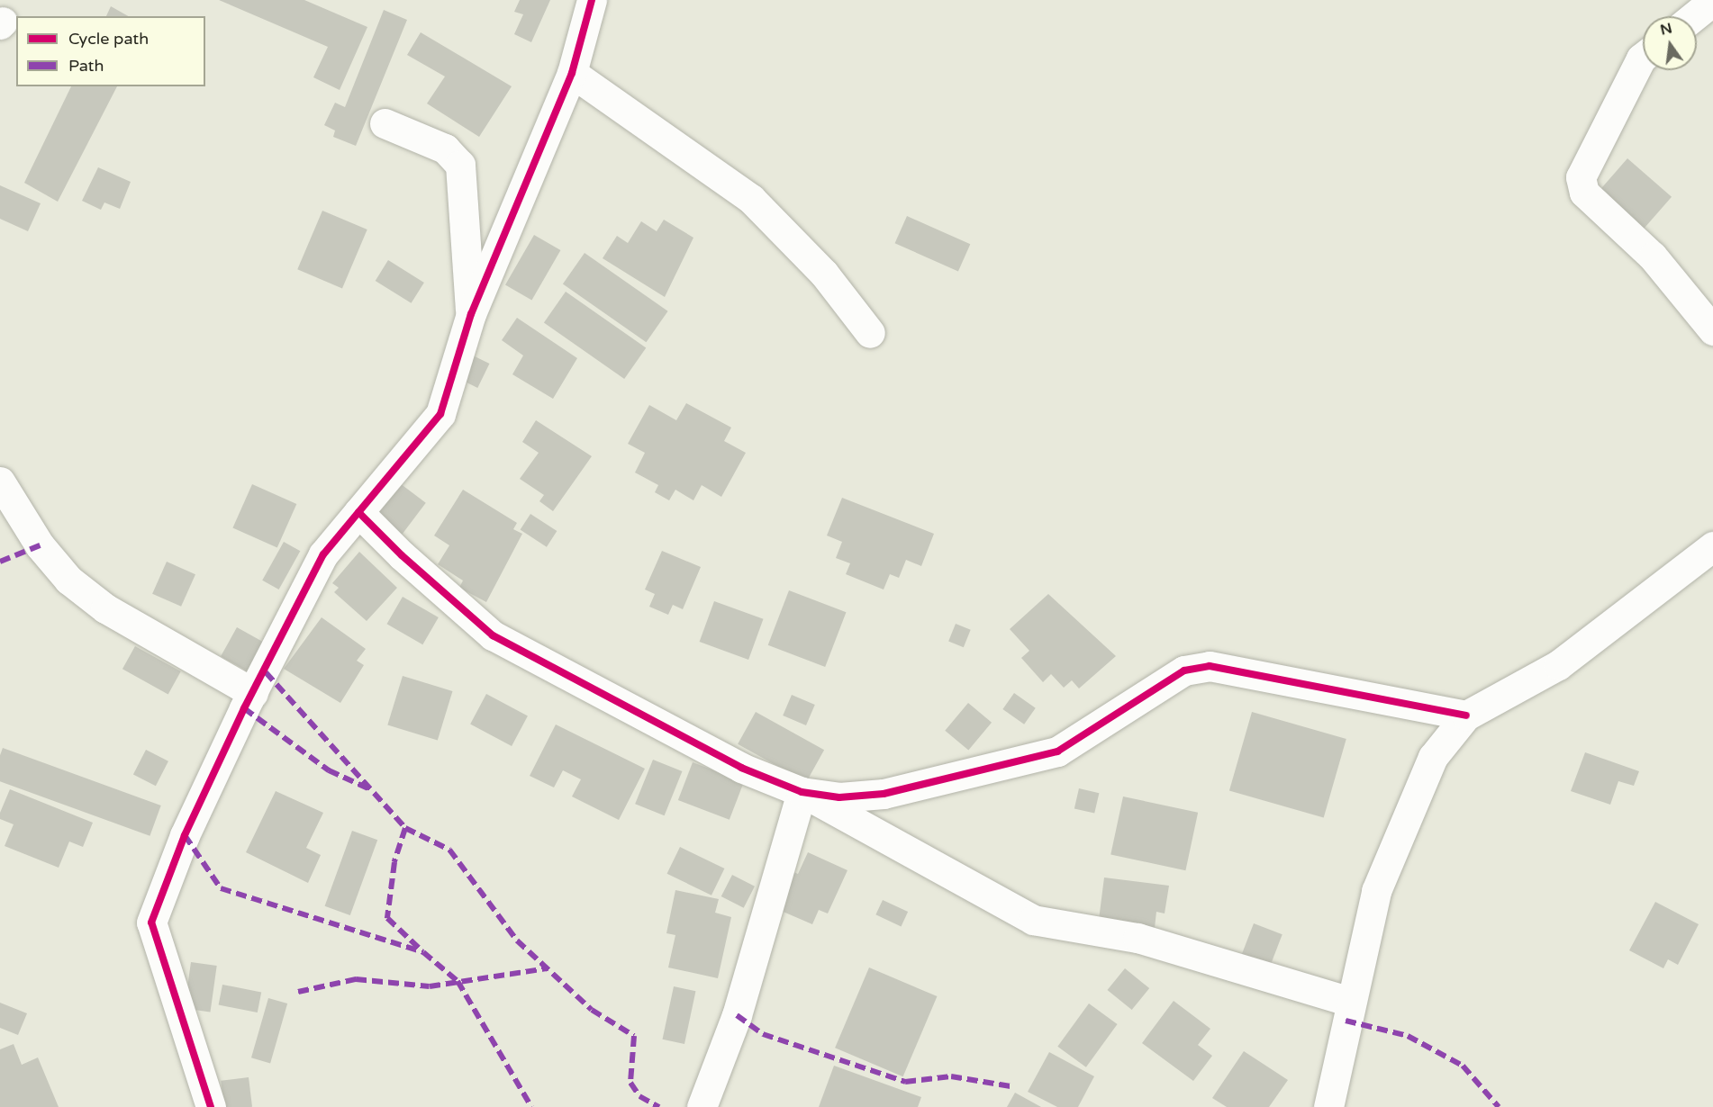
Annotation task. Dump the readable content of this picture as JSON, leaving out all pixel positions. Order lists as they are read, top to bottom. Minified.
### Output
{"legend":["Cycle path","Path"],"north":"top"}
